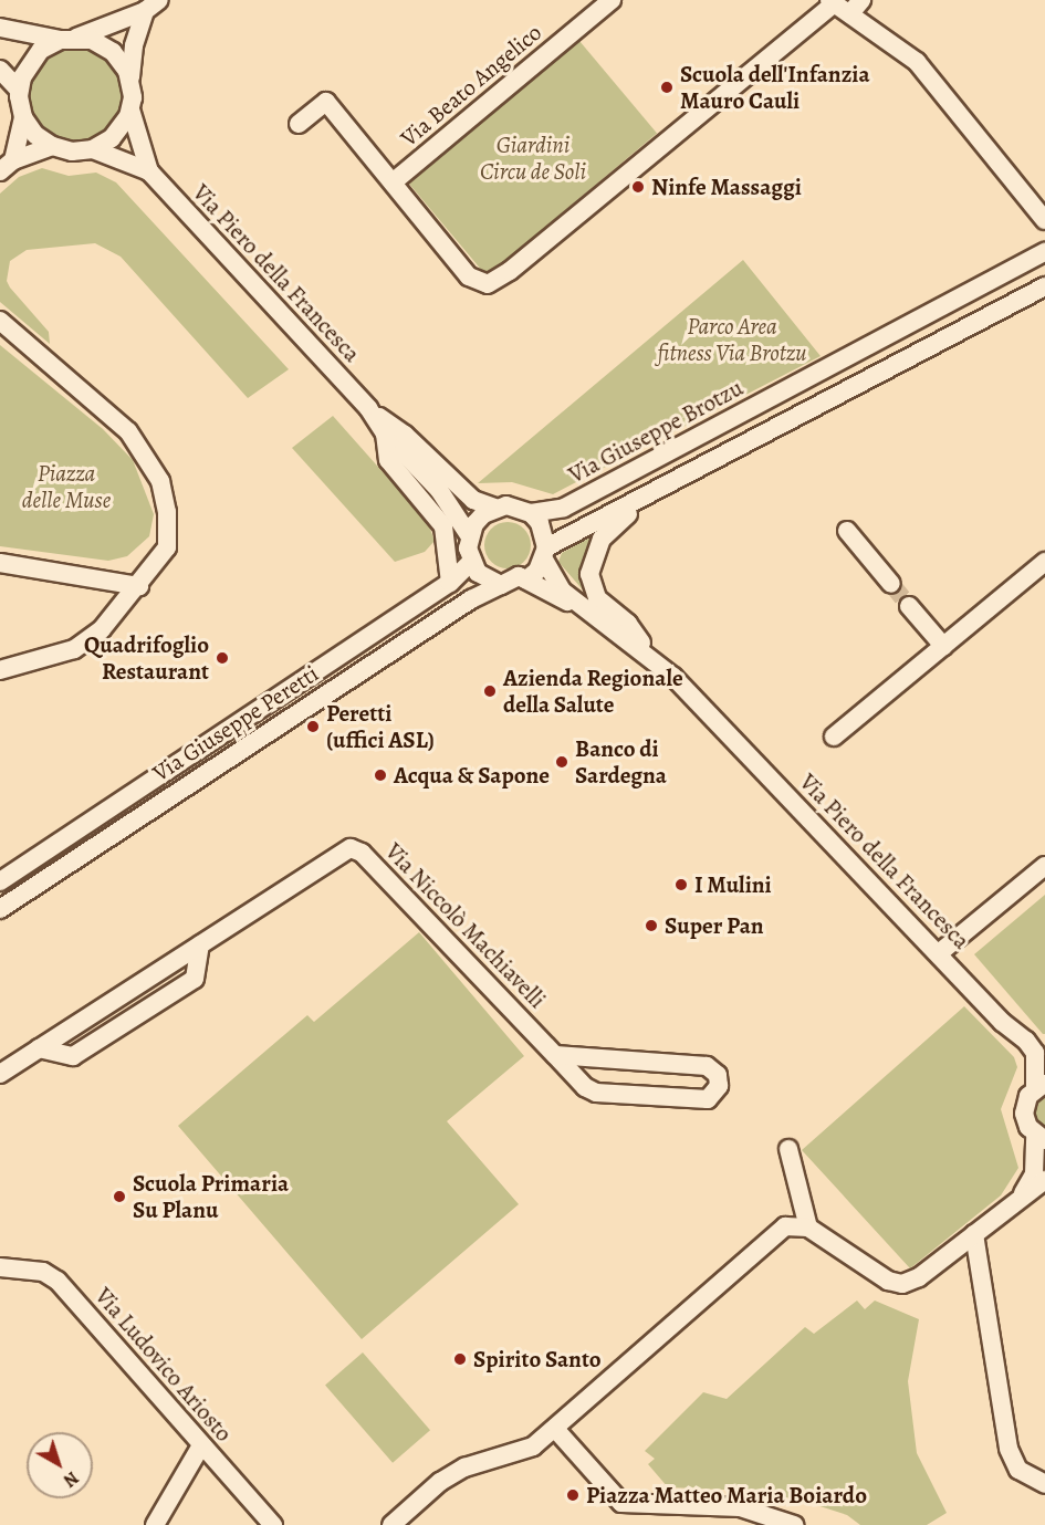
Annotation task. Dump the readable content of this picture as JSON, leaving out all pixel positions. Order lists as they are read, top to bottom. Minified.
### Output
{"streets":{"street":["Via Beato Angelico","Via Piero della Francesca","Via Giuseppe Brotzu","Via Giuseppe Peretti","Via Niccolò Machiavelli","Via Ludovico Ariosto"]},"crossings":[["Via Piero della Francesca","Via Giuseppe Brotzu"],["Via Piero della Francesca","Via Giuseppe Peretti"],["Via Giuseppe Brotzu","Via Giuseppe Peretti"]],"parks":["Giardini Circu de Soli","Parco Area fitness Via Brotzu","Piazza delle Muse"],"places":["Scuola dell'Infanzia Mauro Cauli","Ninfe Massaggi","Quadrifoglio Restaurant","Azienda Regionale della Salute","Peretti (uffici ASL)","Banco di Sardegna","Acqua & Sapone","I Mulini","Super Pan","Scuola Primaria Su Planu","Spirito Santo","Piazza Matteo Maria Boiardo"],"north":"bottom right"}
